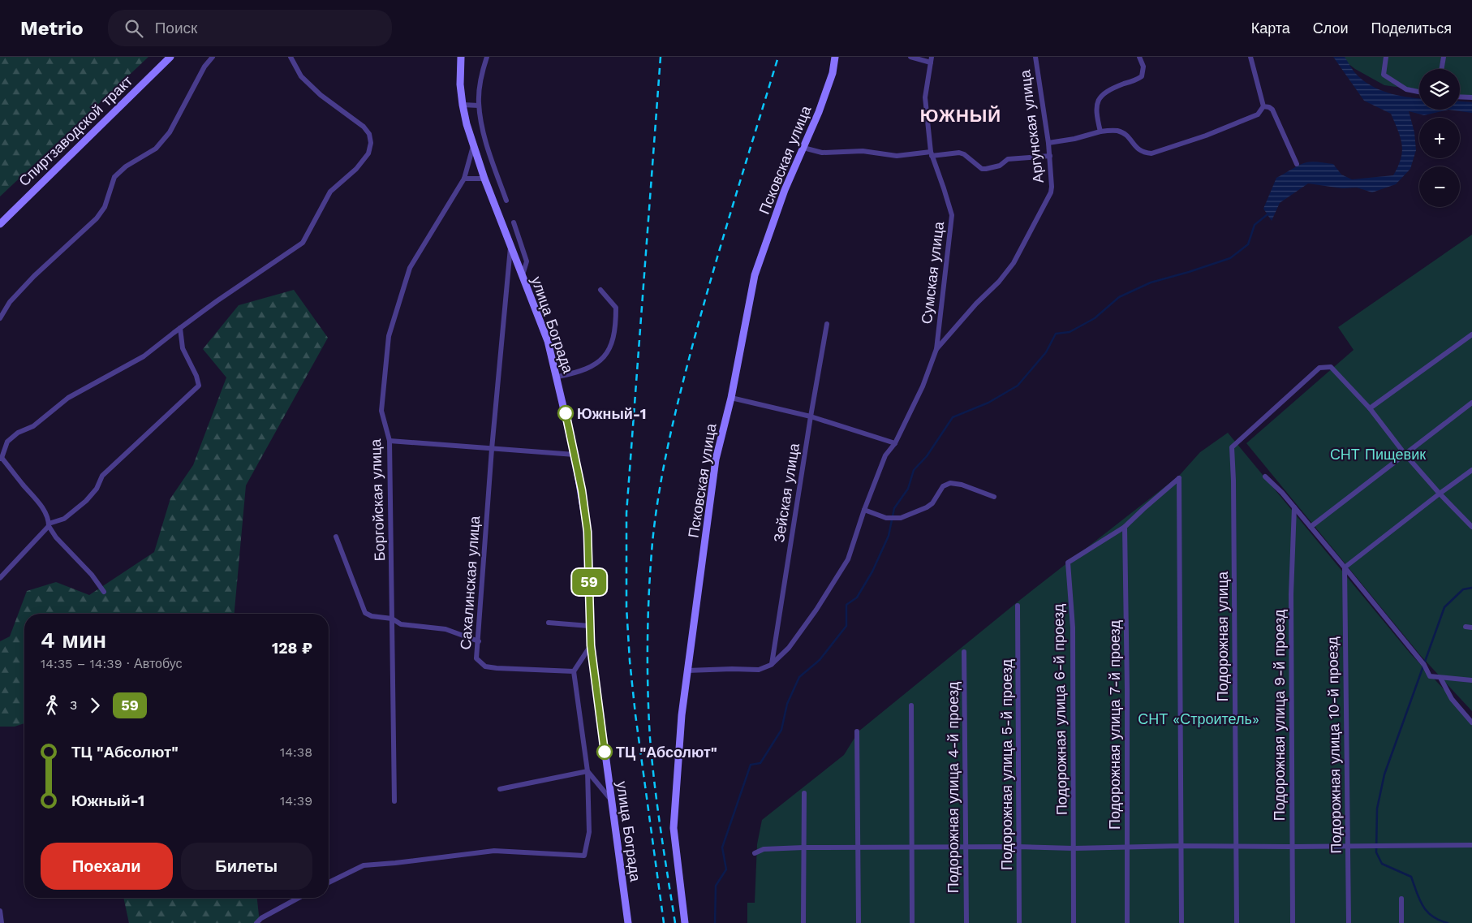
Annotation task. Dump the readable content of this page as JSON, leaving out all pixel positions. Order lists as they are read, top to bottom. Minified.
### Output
{"streets":{"main road":["Спиртзаводской тракт","Псковская улица","улица Бограда"],"street":["Аргунская улица","Сумская улица","Зейская улица","Боргойская улица","Сахалинская улица","Подорожная улица","Подорожная улица 6-й проезд","Подорожная улица 9-й проезд","Подорожная улица 7-й проезд","Подорожная улица 10-й проезд","Подорожная улица 5-й проезд","Подорожная улица 4-й проезд"]},"crossings":[["Аргунская улица","Сумская улица"],["улица Бограда","Боргойская улица"],["улица Бограда","Сахалинская улица"],["Подорожная улица 6-й проезд","Подорожная улица 7-й проезд"]],"districts":["ЮЖНЫЙ"],"parks":["СНТ Пищевик","СНТ «Строитель»"],"places":["Южный-1","ТЦ \"Абсолют\""],"lines":["bus line 59"],"page":{"header":"Metrio","search":"Поиск","nav":["Карта","Слои","Поделиться"],"on_map":"59","map_buttons":["+","−"],"heading":["4 мин","14:35 – 14:39 · Автобус","128 ₽"],"legs":["3","59"],"list":[{"name":"ТЦ \"Абсолют\"","value":"14:38"},{"name":"Южный-1","value":"14:39"}],"buttons":["Поехали","Билеты"]}}
